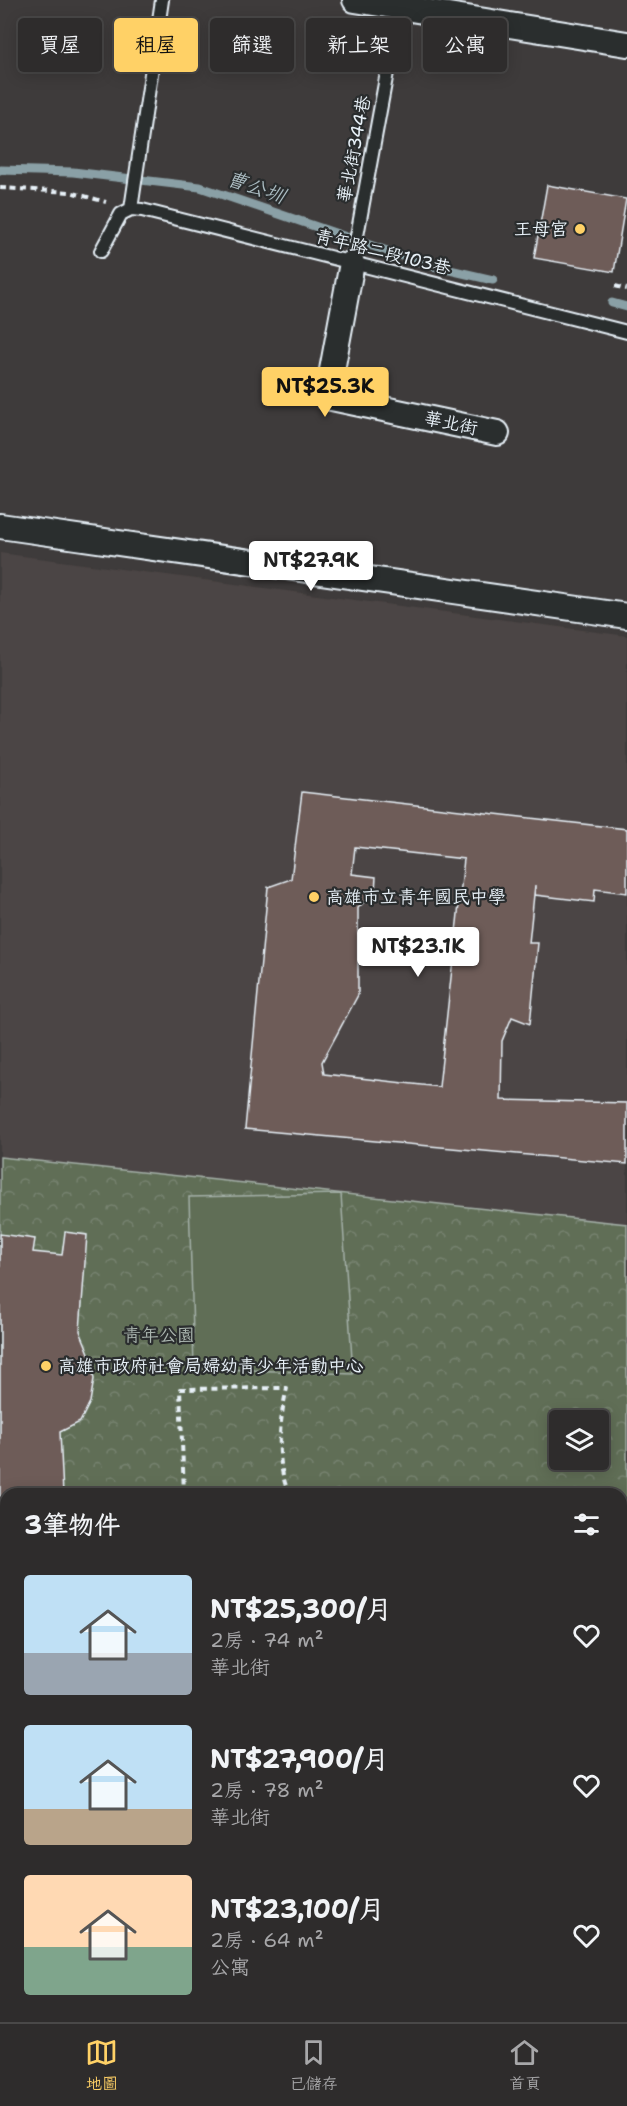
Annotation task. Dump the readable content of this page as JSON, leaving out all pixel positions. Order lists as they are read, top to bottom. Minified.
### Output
{"streets":{"street":["華北街"],"lane":["華北街344巷","青年路二段103巷"]},"crossings":[["華北街344巷","青年路二段103巷"],["華北街344巷","華北街"],["青年路二段103巷","華北街"]],"water":["曹公圳"],"parks":["青年公園"],"places":["王母宮","高雄市立青年國民中學","高雄市政府社會局婦幼青少年活動中心"],"page":{"chip":["買屋","租屋","篩選","新上架","公寓"],"price":["NT$25.3K","NT$27.9K","NT$23.1K"],"heading":"3筆物件","list":[{"name":"NT$25,300/月","note":"2房 · 74 m² · 華北街"},{"name":"NT$27,900/月","note":"2房 · 78 m² · 華北街"},{"name":"NT$23,100/月","note":"2房 · 64 m² · 公寓"}],"tabs":["地圖","已儲存","首頁"]}}
